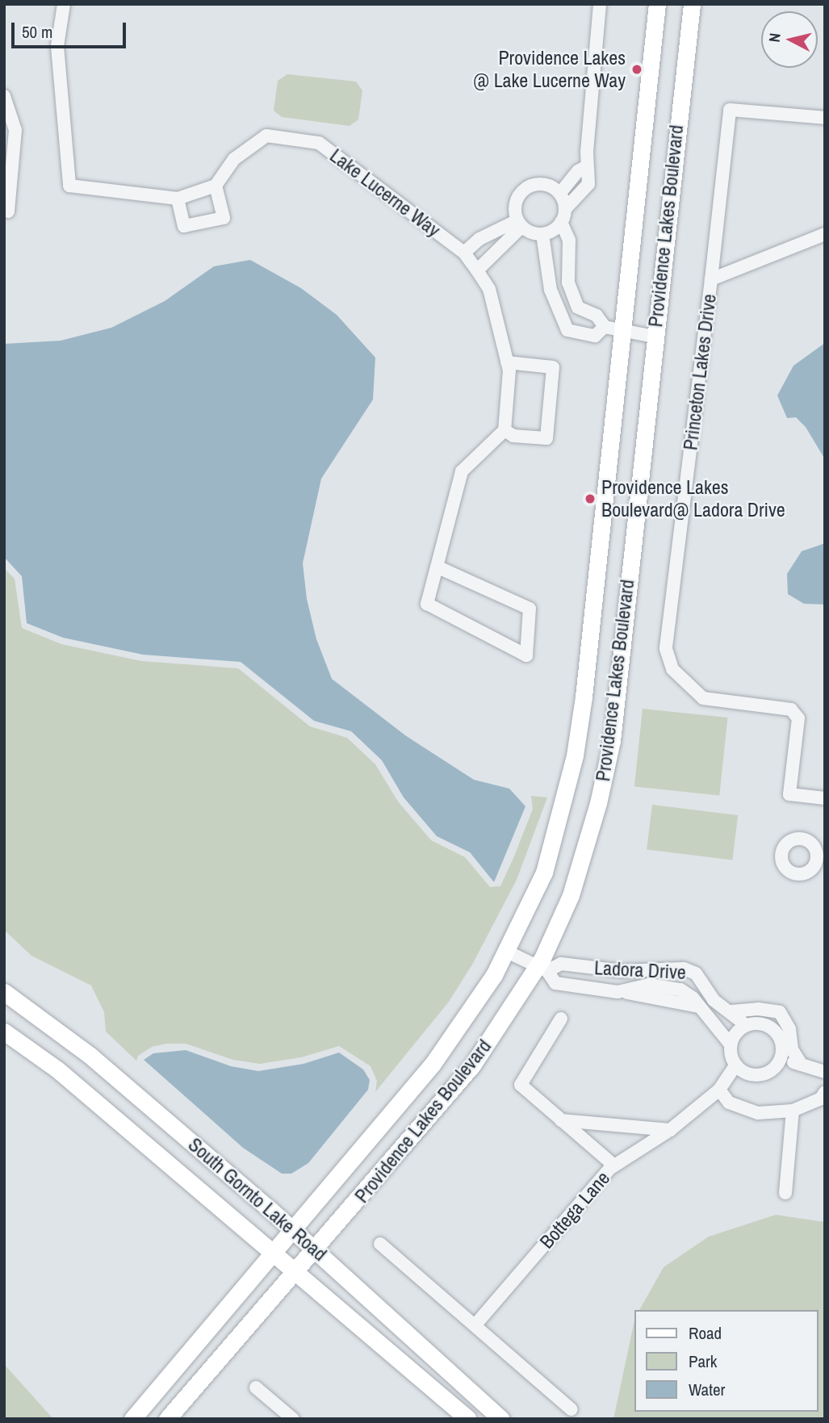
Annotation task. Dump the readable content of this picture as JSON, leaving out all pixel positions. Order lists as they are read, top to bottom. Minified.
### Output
{"streets":{"street":["Lake Lucerne Way","Providence Lakes Boulevard","Princeton Lakes Drive","Ladora Drive","South Gornto Lake Road","Bottega Lane"]},"crossings":[["Providence Lakes Boulevard","Ladora Drive"],["Providence Lakes Boulevard","South Gornto Lake Road"],["Ladora Drive","Bottega Lane"]],"places":["Providence Lakes @ Lake Lucerne Way","Providence Lakes Boulevard@ Ladora Drive"],"legend":["Road","Park","Water"],"scale_bar":"50 m","north":"left"}
